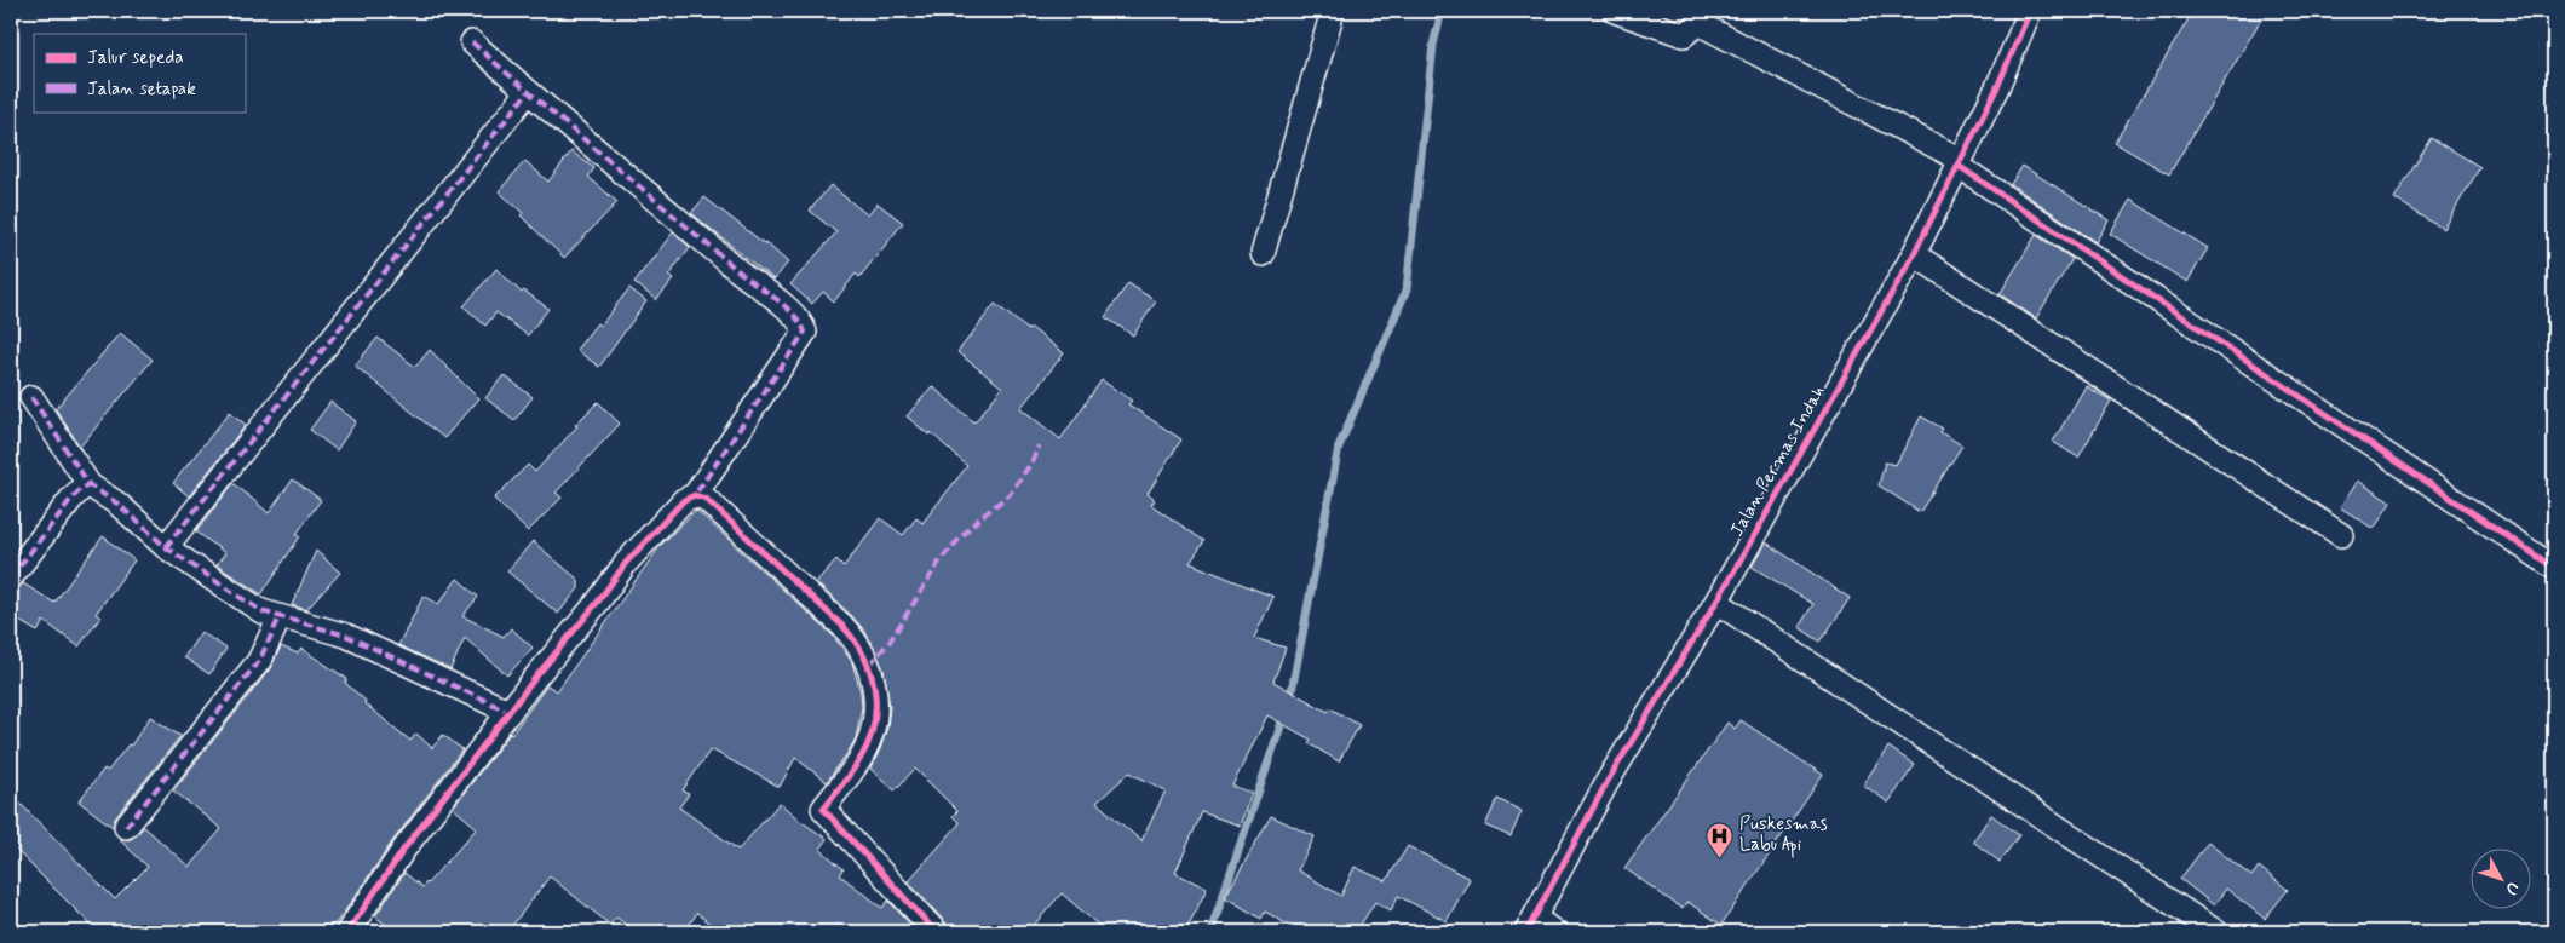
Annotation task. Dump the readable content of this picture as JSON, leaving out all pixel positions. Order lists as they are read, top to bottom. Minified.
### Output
{"streets":{"street":["Jalan Permas Indah"]},"places":{"hospital":["Puskesmas Labu Api"]},"legend":["Jalur sepeda","Jalan setapak"],"north":"bottom right"}
